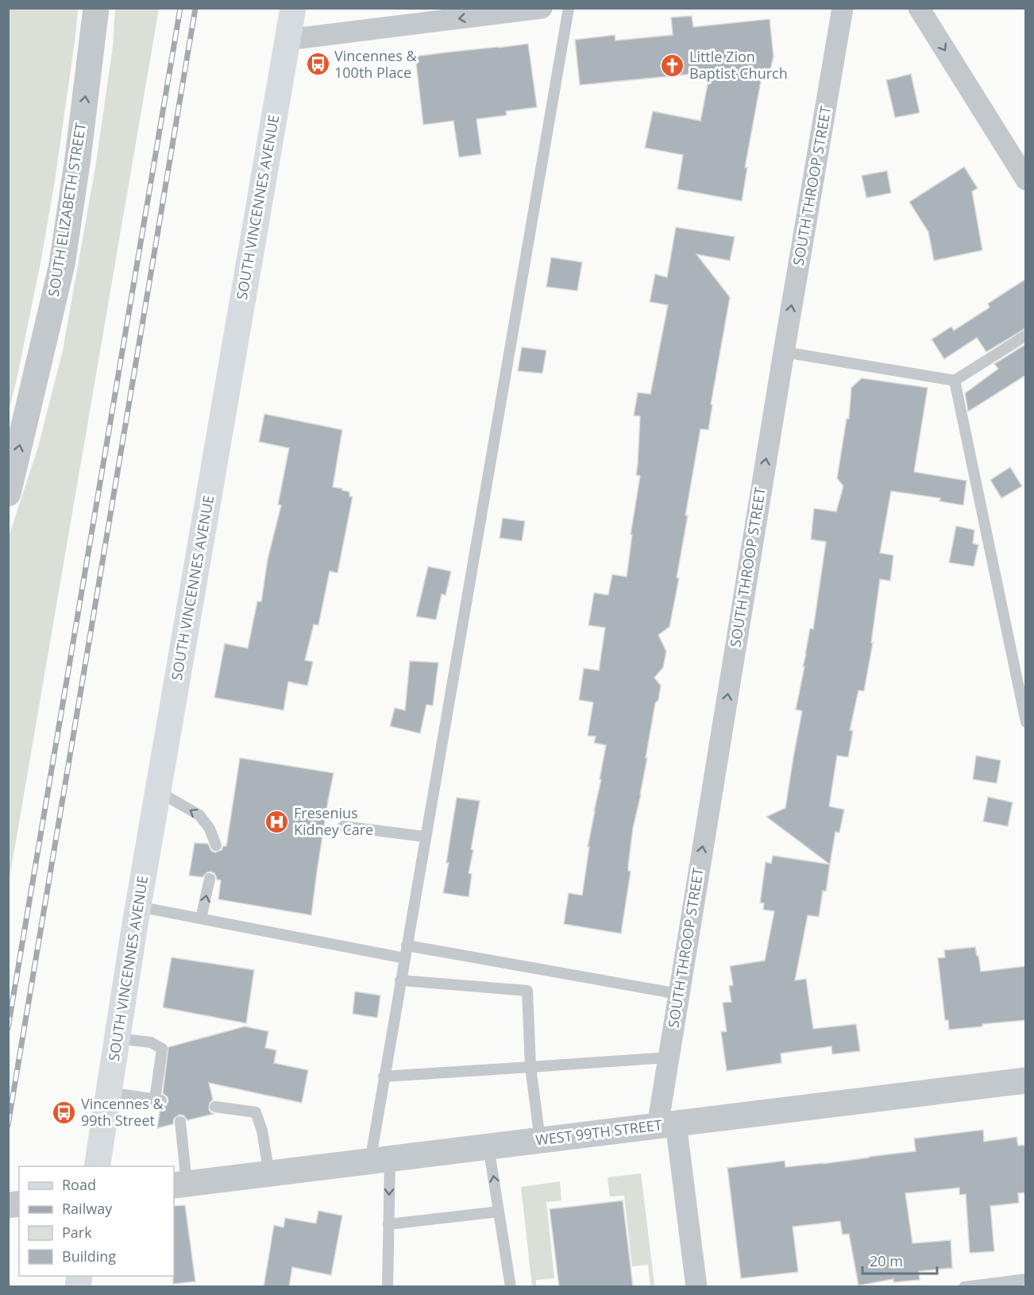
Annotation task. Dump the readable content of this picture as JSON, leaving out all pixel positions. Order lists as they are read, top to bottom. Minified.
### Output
{"streets":{"main road":["SOUTH VINCENNES AVENUE"],"street":["SOUTH THROOP STREET","SOUTH ELIZABETH STREET","WEST 99TH STREET"]},"crossings":[["SOUTH THROOP STREET","WEST 99TH STREET"]],"one_way":["SOUTH THROOP STREET","SOUTH ELIZABETH STREET"],"places":{"bus stop":["Vincennes & 100th Place","Vincennes & 99th Street"],"church":["Little Zion Baptist Church"],"hospital":["Fresenius Kidney Care"]},"legend":["Road","Railway","Park","Building"],"scale_bar":"20 m"}
